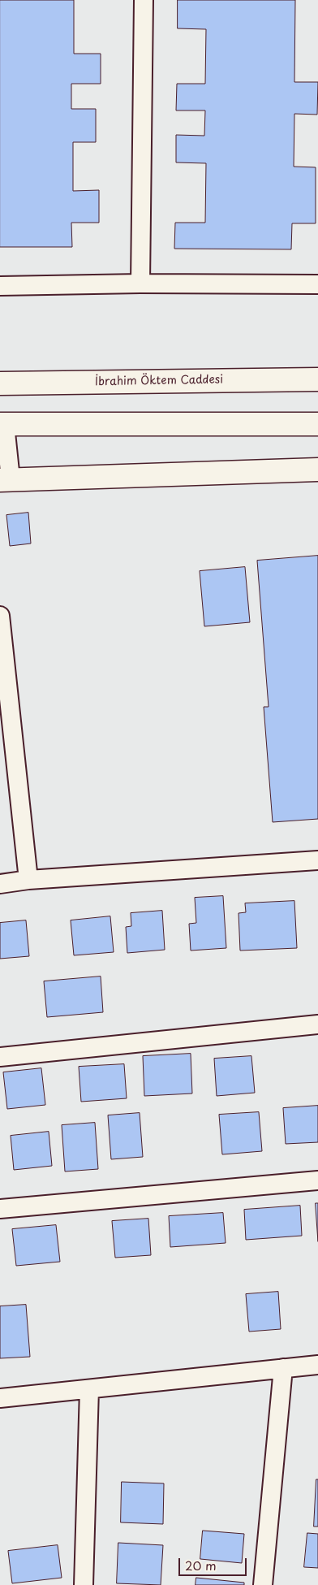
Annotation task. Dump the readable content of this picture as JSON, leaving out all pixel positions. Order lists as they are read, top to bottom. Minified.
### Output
{"streets":{"main road":["İbrahim Öktem Caddesi"]},"scale_bar":"20 m"}
